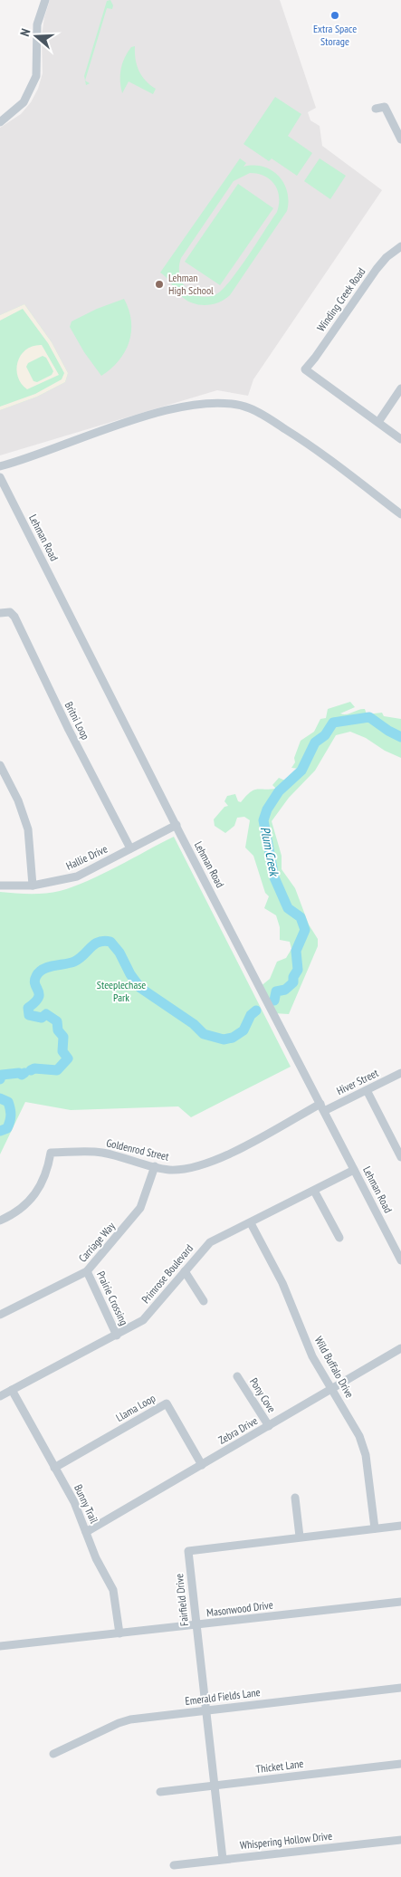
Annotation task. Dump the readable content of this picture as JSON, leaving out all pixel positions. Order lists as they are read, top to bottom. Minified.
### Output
{"streets":{"street":["Winding Creek Road","Lehman Road","Britni Loop","Hallie Drive","Hiver Street","Goldenrod Street","Carriage Way","Primrose Boulevard","Prairie Crossing","Wild Buffalo Drive","Pony Cove","Llama Loop","Zebra Drive","Bunny Trail","Fairfield Drive","Masonwood Drive","Emerald Fields Lane","Thicket Lane","Whispering Hollow Drive"]},"crossings":[["Lehman Road","Hallie Drive"],["Lehman Road","Hiver Street"],["Lehman Road","Goldenrod Street"],["Lehman Road","Primrose Boulevard"],["Britni Loop","Hallie Drive"],["Hiver Street","Goldenrod Street"],["Goldenrod Street","Carriage Way"],["Carriage Way","Prairie Crossing"],["Primrose Boulevard","Prairie Crossing"],["Primrose Boulevard","Wild Buffalo Drive"],["Primrose Boulevard","Bunny Trail"],["Wild Buffalo Drive","Zebra Drive"],["Wild Buffalo Drive","Fairfield Drive"],["Pony Cove","Zebra Drive"],["Llama Loop","Zebra Drive"],["Llama Loop","Bunny Trail"],["Zebra Drive","Bunny Trail"],["Bunny Trail","Masonwood Drive"],["Fairfield Drive","Masonwood Drive"],["Fairfield Drive","Emerald Fields Lane"],["Fairfield Drive","Thicket Lane"],["Fairfield Drive","Whispering Hollow Drive"]],"water":["Plum Creek"],"parks":["Steeplechase Park"],"places":["Extra Space Storage","Lehman High School"],"north":"left"}
